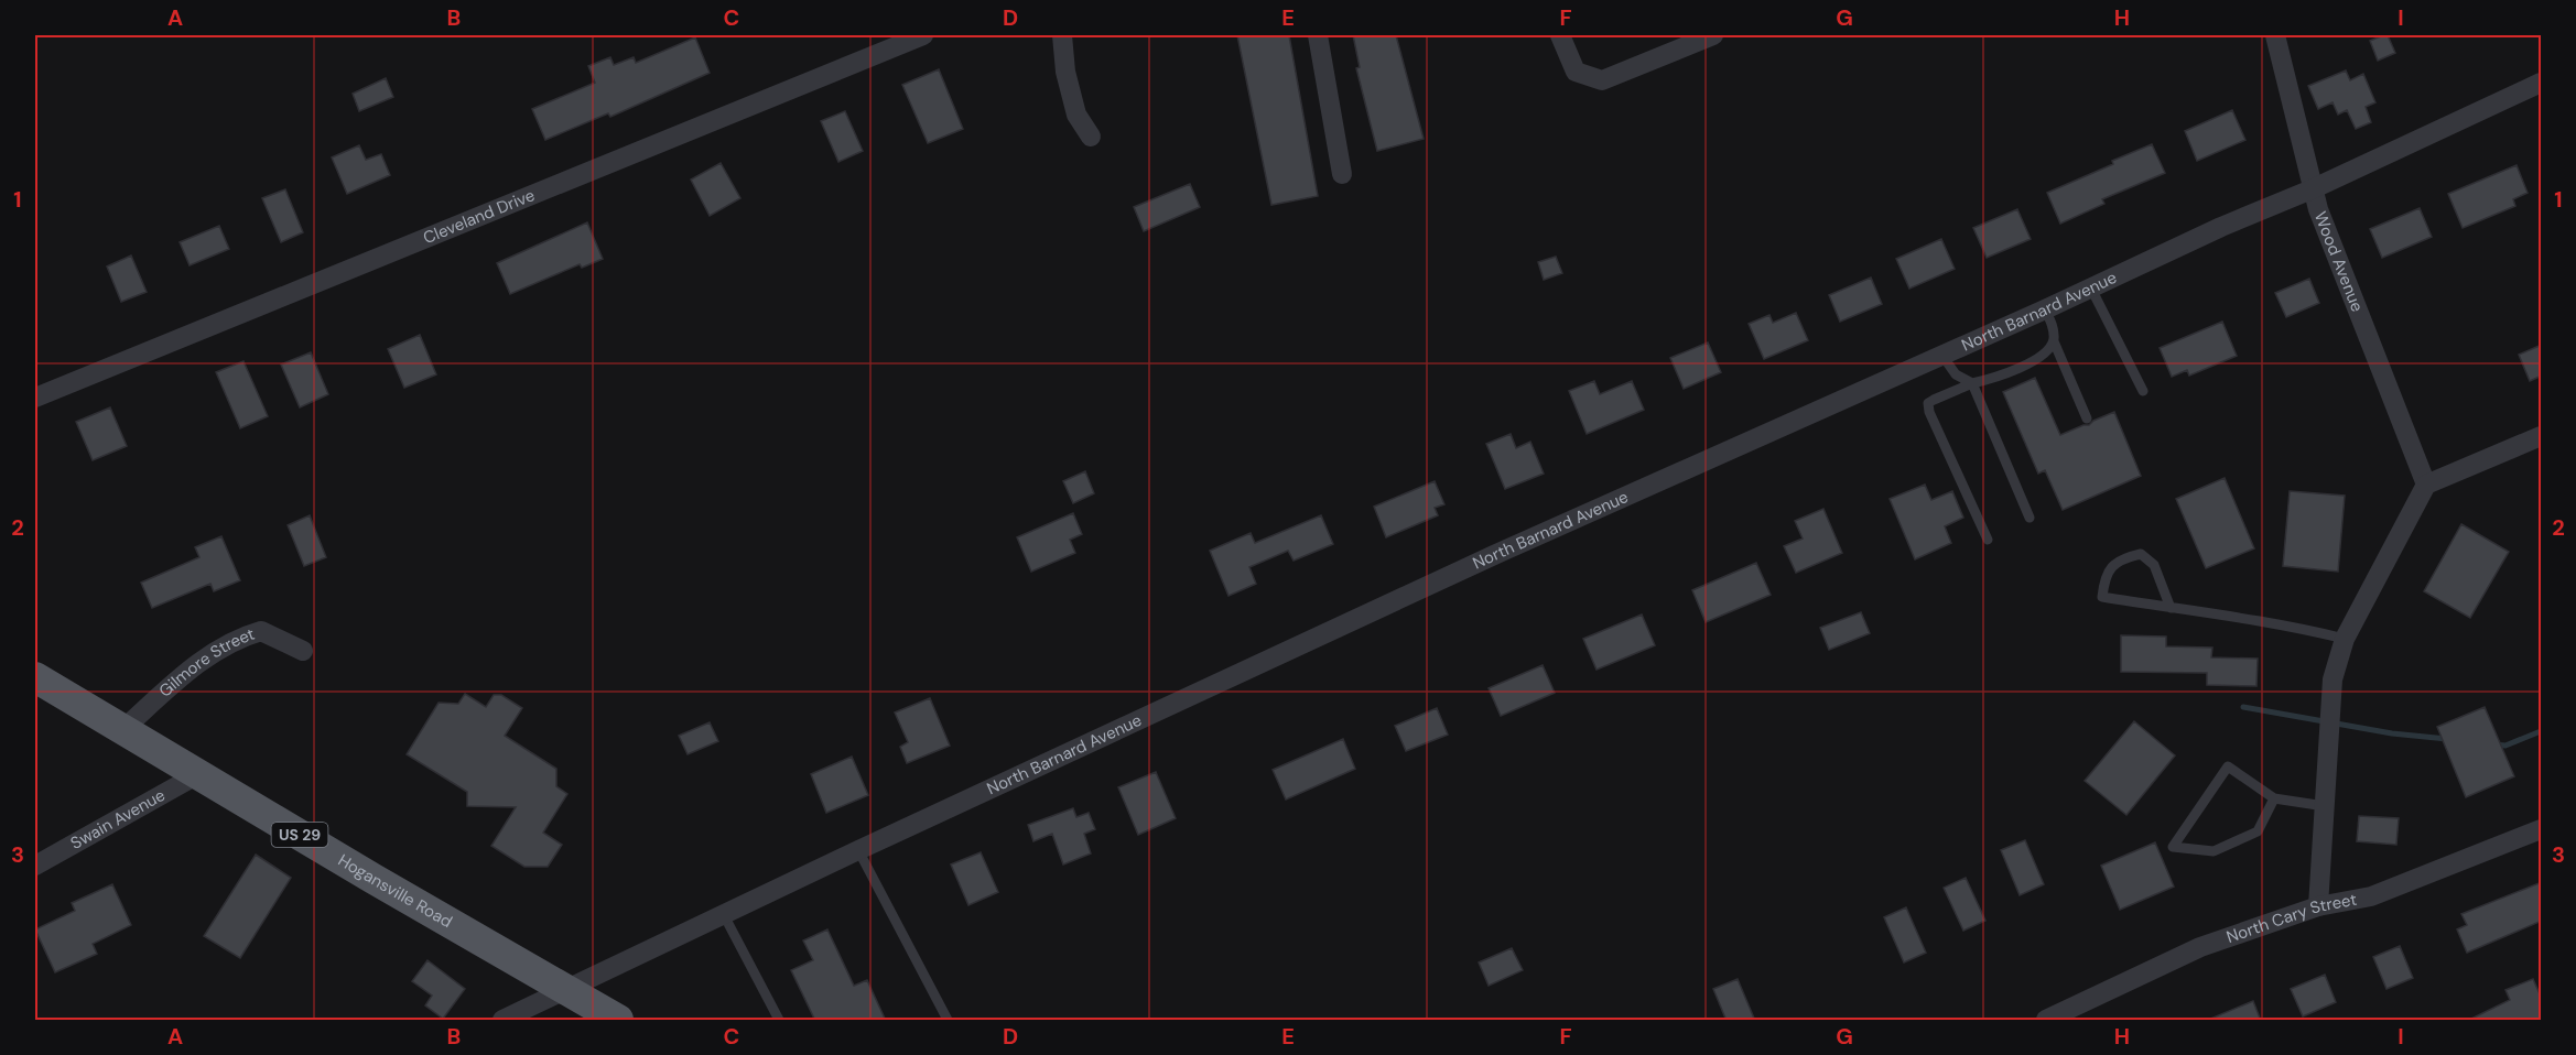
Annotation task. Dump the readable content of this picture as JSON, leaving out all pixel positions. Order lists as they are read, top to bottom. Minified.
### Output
{"streets":{"main road":["US 29","Hogansville Road"],"street":["Cleveland Drive","Wood Avenue","North Barnard Avenue","Gilmore Street","Swain Avenue","North Cary Street"]},"crossings":[["Wood Avenue","North Barnard Avenue"],["North Barnard Avenue","Hogansville Road"],["Gilmore Street","Hogansville Road"],["Swain Avenue","Hogansville Road"]],"grid":{"columns":["A","B","C","D","E","F","G","H","I"],"rows":["1","2","3"]}}
